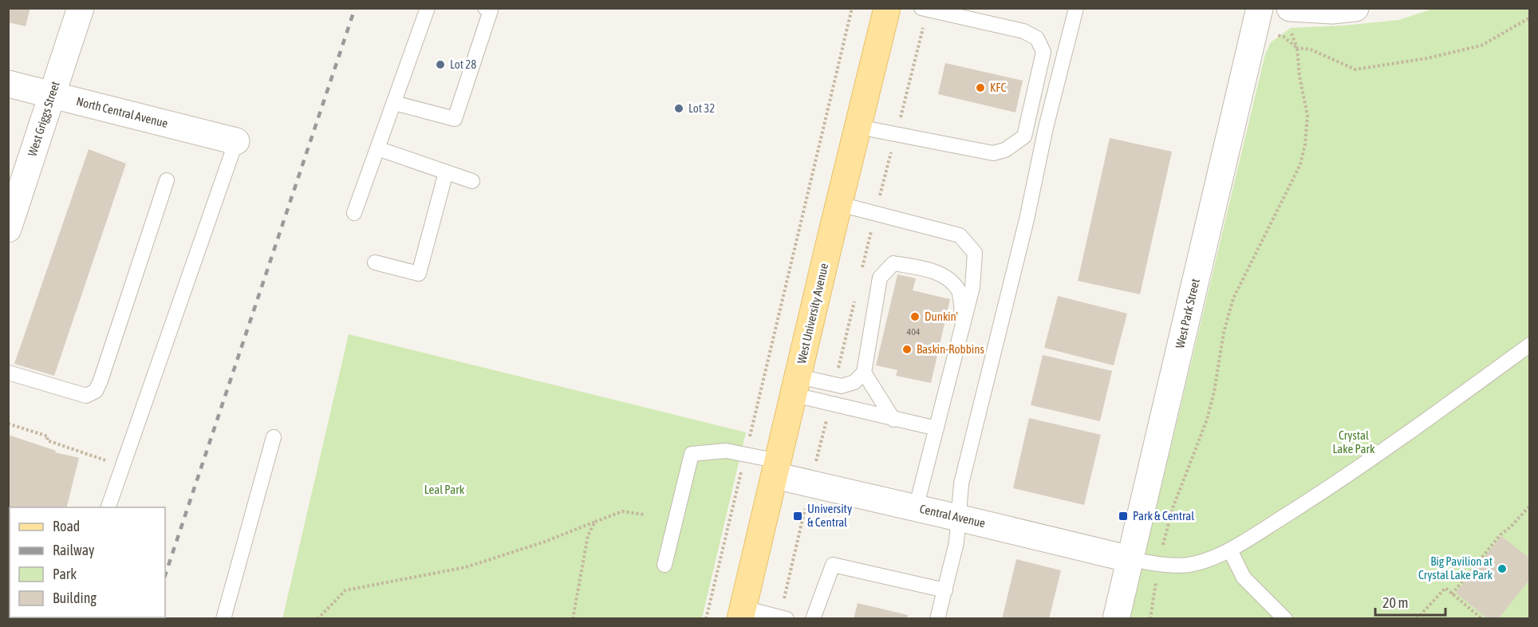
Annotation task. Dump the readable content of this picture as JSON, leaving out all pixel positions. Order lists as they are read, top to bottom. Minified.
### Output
{"streets":{"main road":["West University Avenue"],"street":["North Central Avenue","West Griggs Street","West Park Street","Central Avenue"]},"crossings":[["North Central Avenue","West Griggs Street"],["West University Avenue","Central Avenue"],["West Park Street","Central Avenue"]],"parks":["Crystal Lake Park","Leal Park"],"places":{"other":["Lot 28","KFC","Lot 32","Dunkin'","Baskin-Robbins","Big Pavilion at Crystal Lake Park"],"transit":["University & Central","Park & Central"]},"house_numbers":["404"],"legend":["Road","Railway","Park","Building"],"scale_bar":"20 m"}
